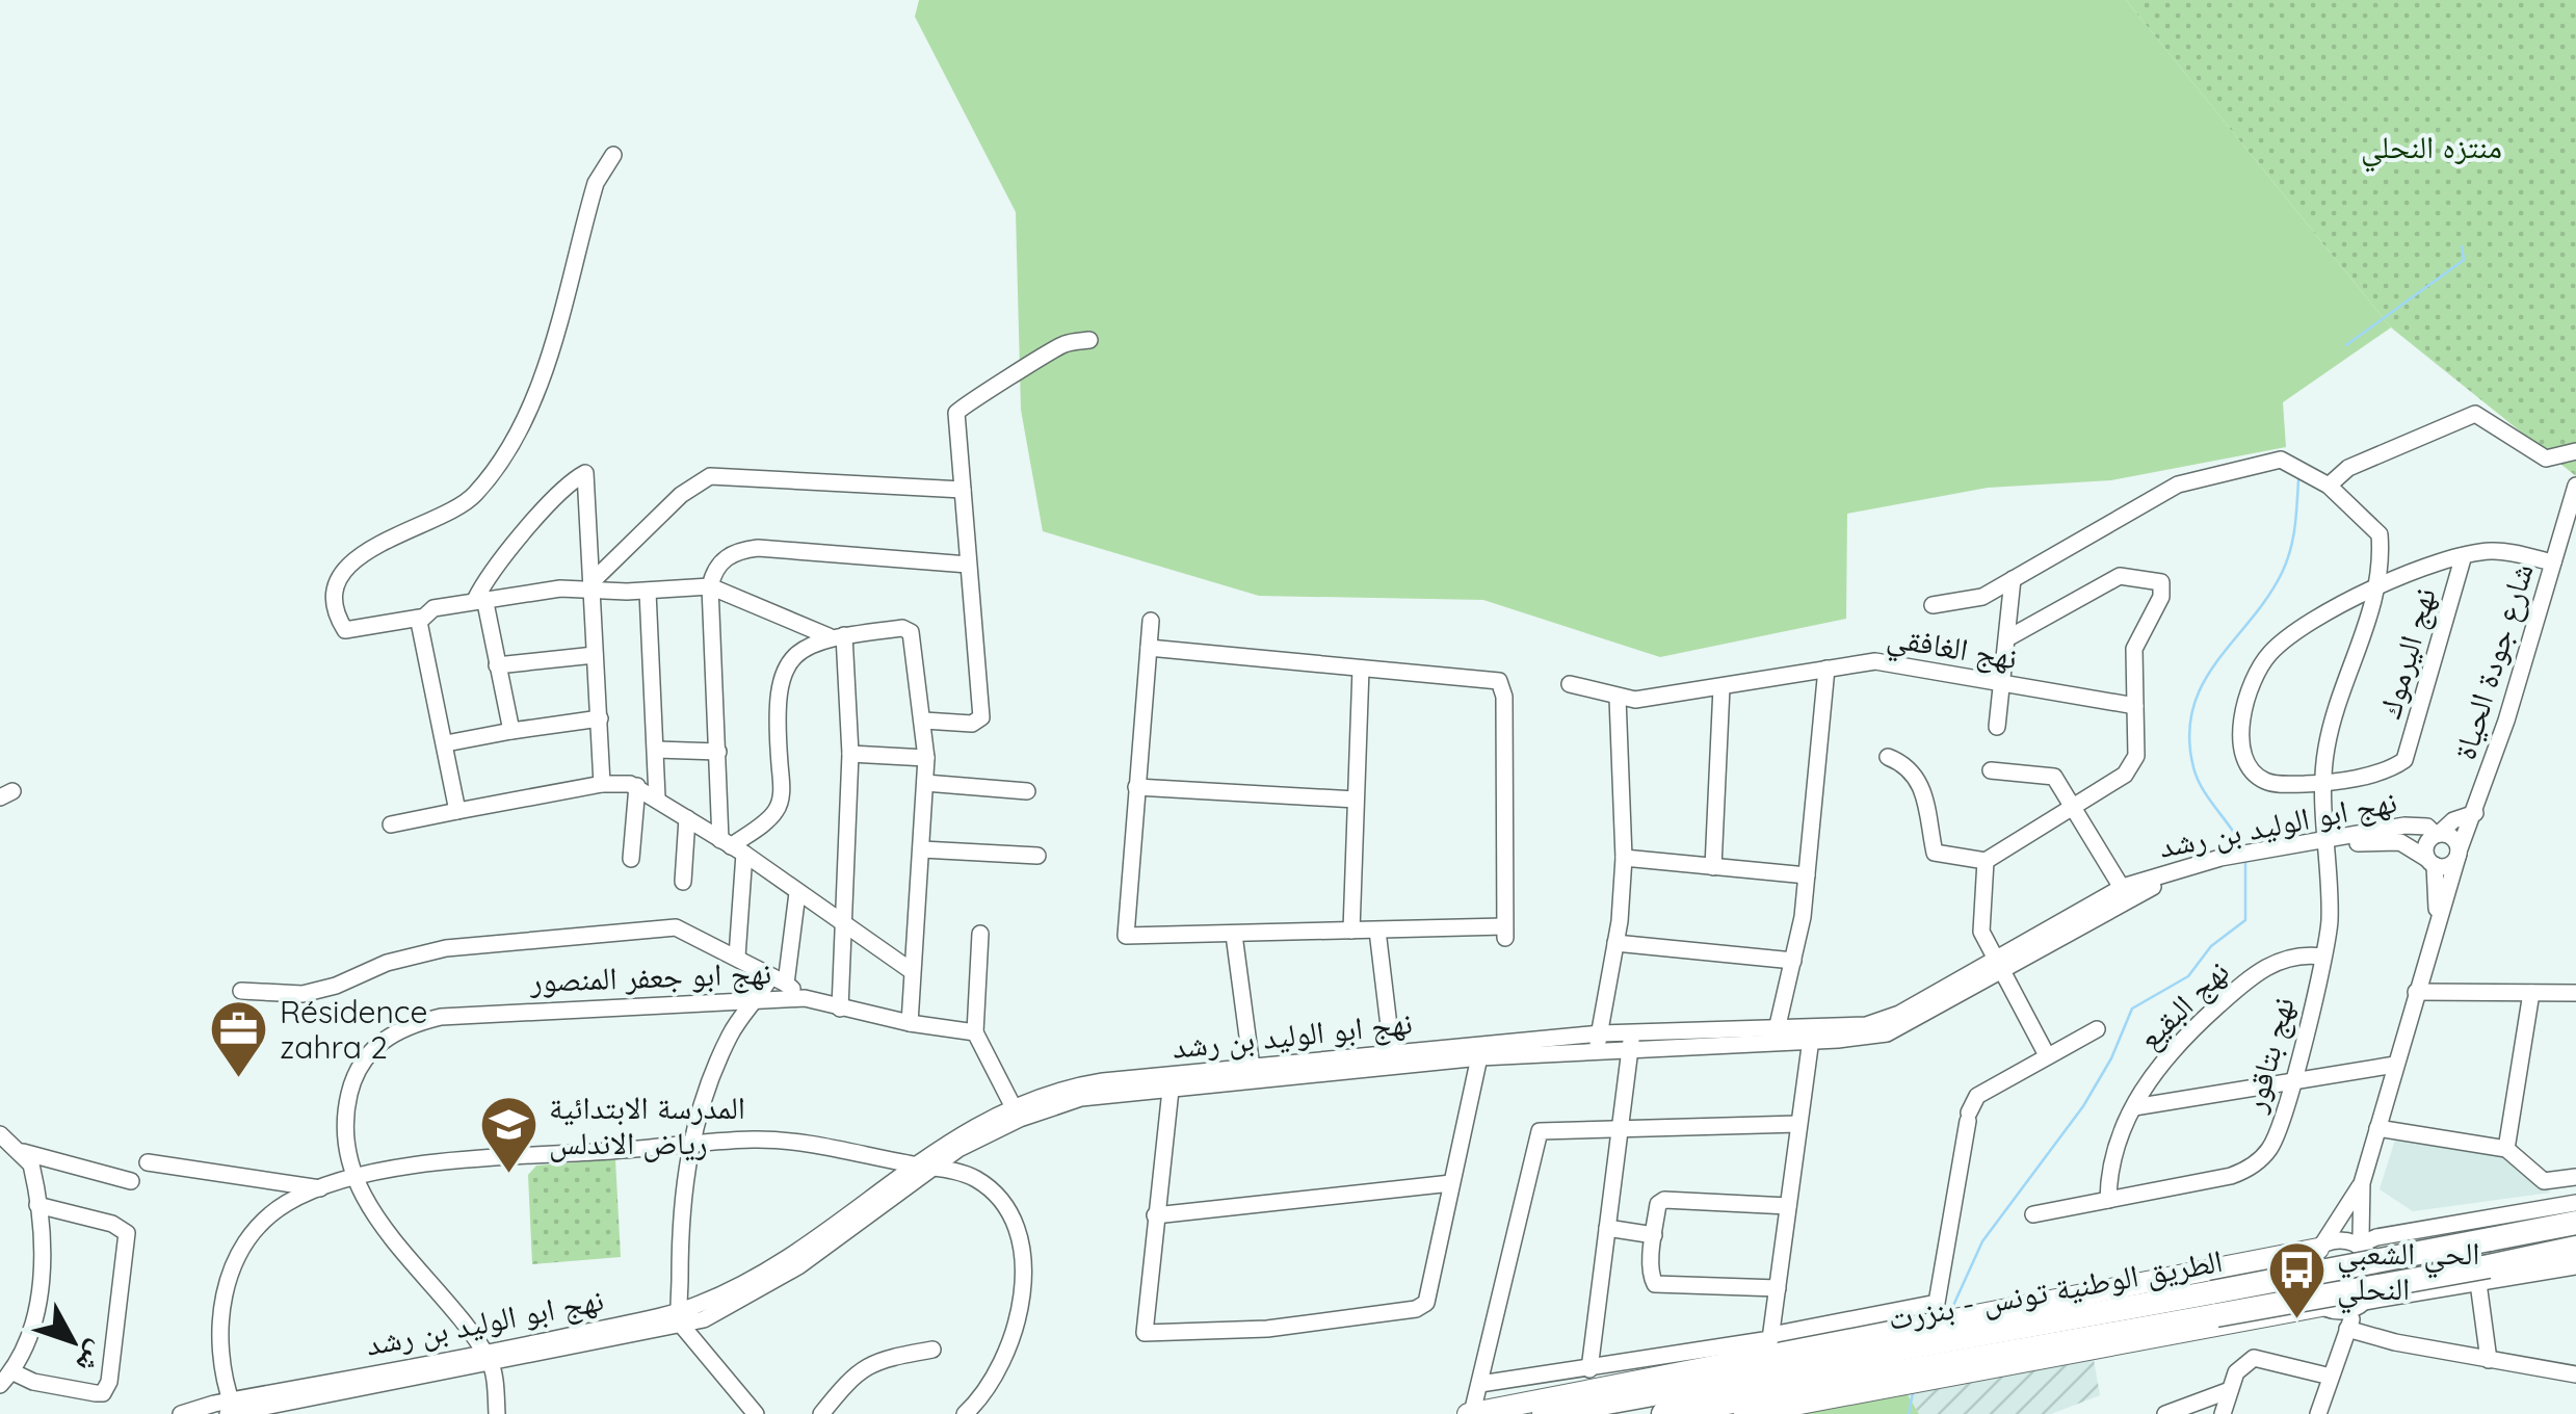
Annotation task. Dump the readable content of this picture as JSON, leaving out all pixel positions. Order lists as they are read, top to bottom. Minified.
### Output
{"streets":{"highway":["الطريق الوطنية تونس - بنزرت"],"street":["نهج الغافقي","نهج اليرموك","شارع جودة الحياة","نهج ابو الوليد بن رشد","نهج ابو جعفر المنصور","نهج البقيع","نهج بتاقور"]},"crossings":[["نهج اليرموك","شارع جودة الحياة"],["نهج اليرموك","نهج بتاقور"],["شارع جودة الحياة","نهج ابو الوليد بن رشد"],["نهج ابو الوليد بن رشد","نهج ابو جعفر المنصور"],["نهج ابو الوليد بن رشد","نهج بتاقور"],["نهج البقيع","نهج بتاقور"]],"parks":["منتزه النحلي"],"places":{"office":["Résidence zahra 2"],"school or university":["المدرسة الابتدائية رياض الاندلس"],"bus stop":["الحي الشعبي النحلي"]},"north":"bottom right"}
